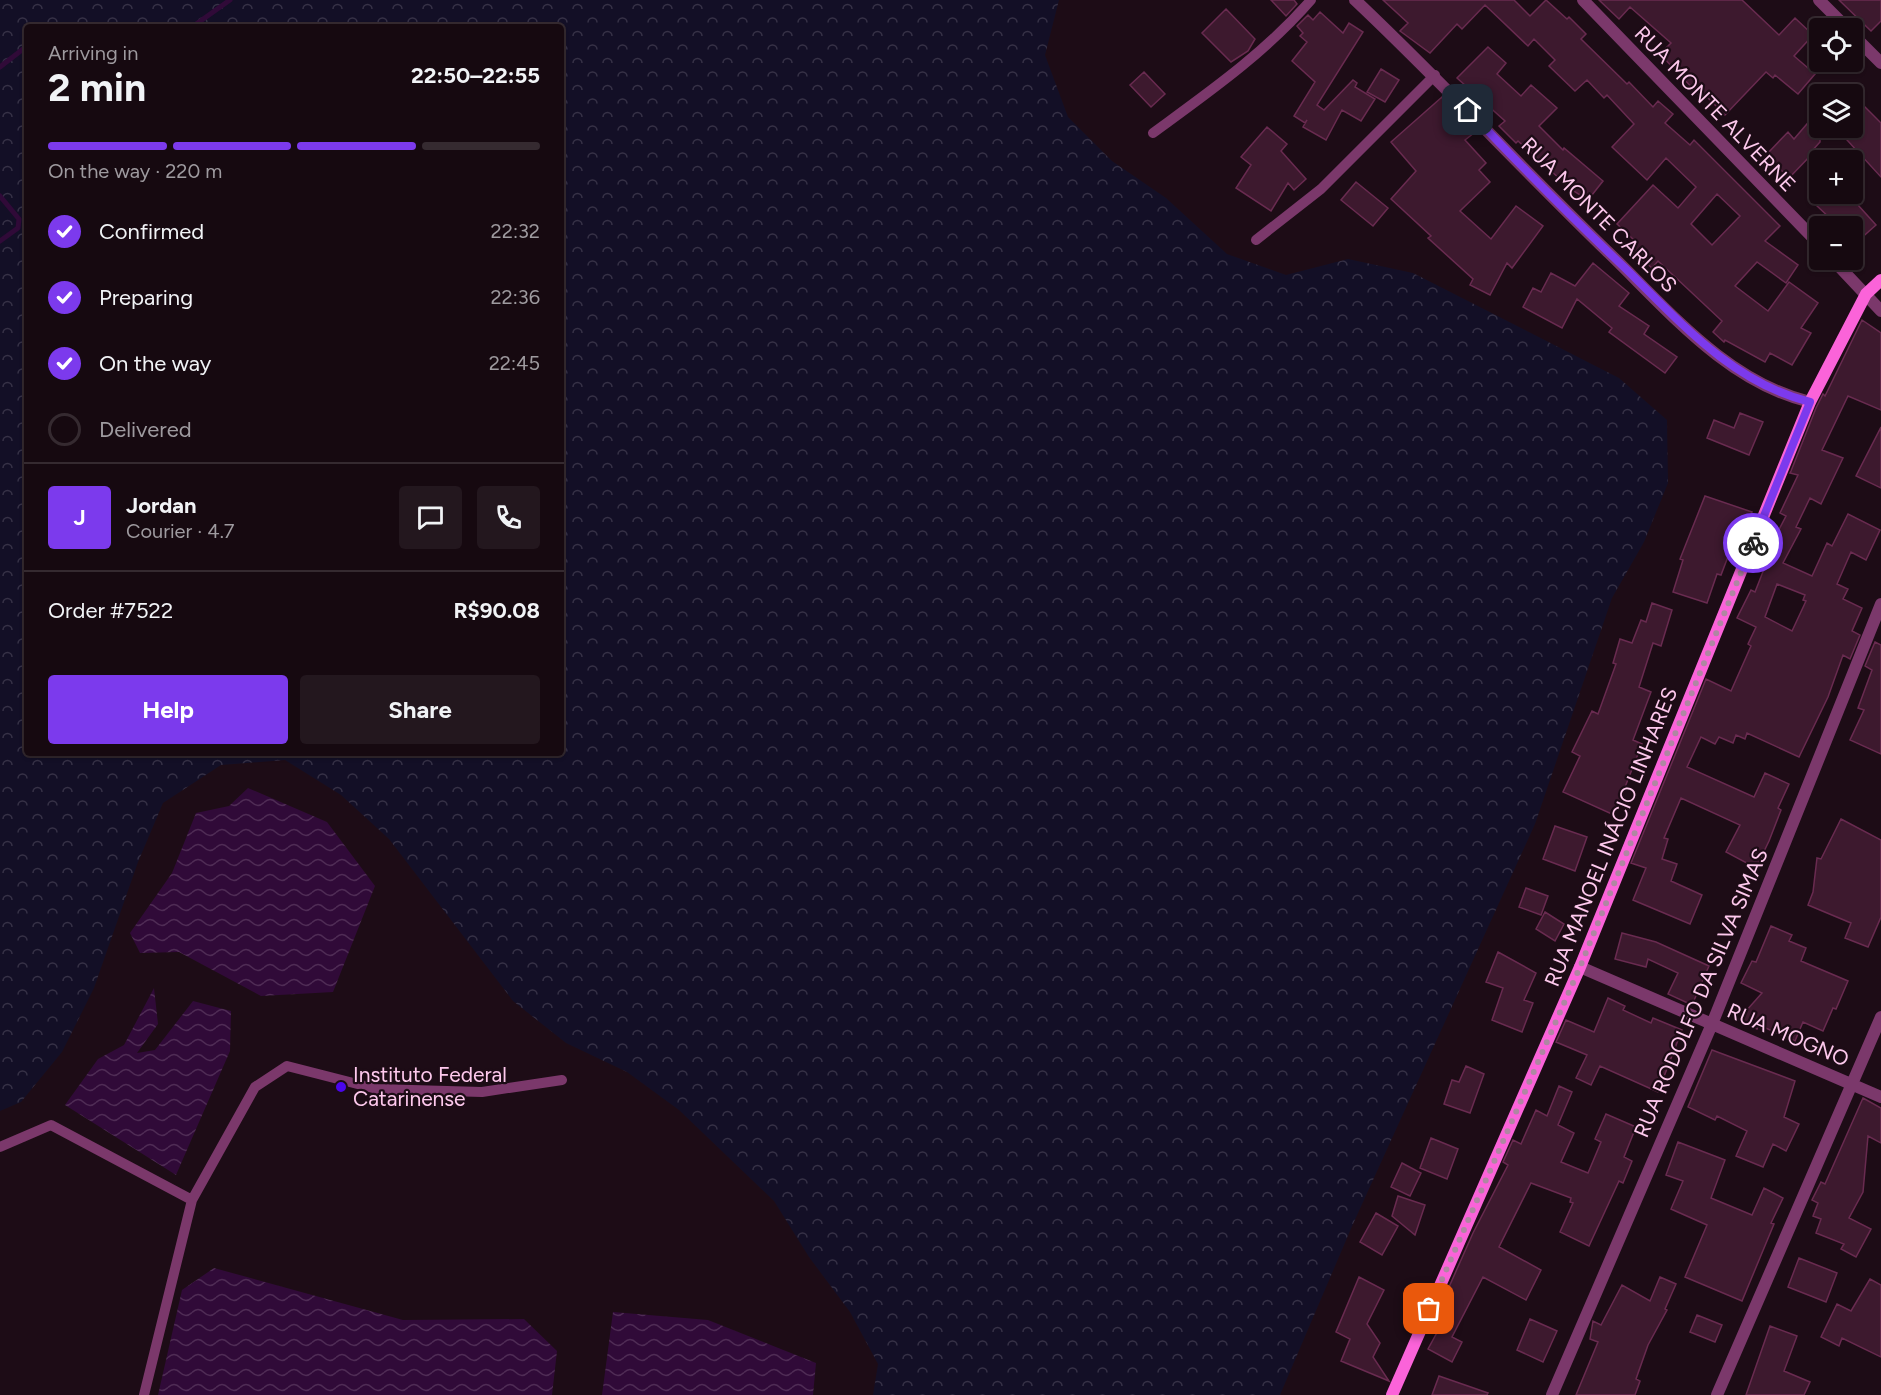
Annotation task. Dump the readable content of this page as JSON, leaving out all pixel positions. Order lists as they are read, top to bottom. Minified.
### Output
{"streets":{"main road":["RUA MANOEL INÁCIO LINHARES"],"street":["RUA MONTE ALVERNE","RUA MONTE CARLOS","RUA RODOLFO DA SILVA SIMAS","RUA MOGNO"]},"crossings":[["RUA MONTE CARLOS","RUA MANOEL INÁCIO LINHARES"],["RUA MANOEL INÁCIO LINHARES","RUA MOGNO"],["RUA RODOLFO DA SILVA SIMAS","RUA MOGNO"]],"places":["Instituto Federal Catarinense"],"page":{"map_buttons":["+","−"],"heading":["2 min","Arriving in","22:50–22:55"],"panel":["Jordan","Courier · 4.7","Order #7522","R$90.08"],"bar":"On the way · 220 m","list":[["Confirmed","22:32"],["Preparing","22:36"],["On the way","22:45"],"Delivered"],"round":"J","buttons":["Help","Share"]}}
